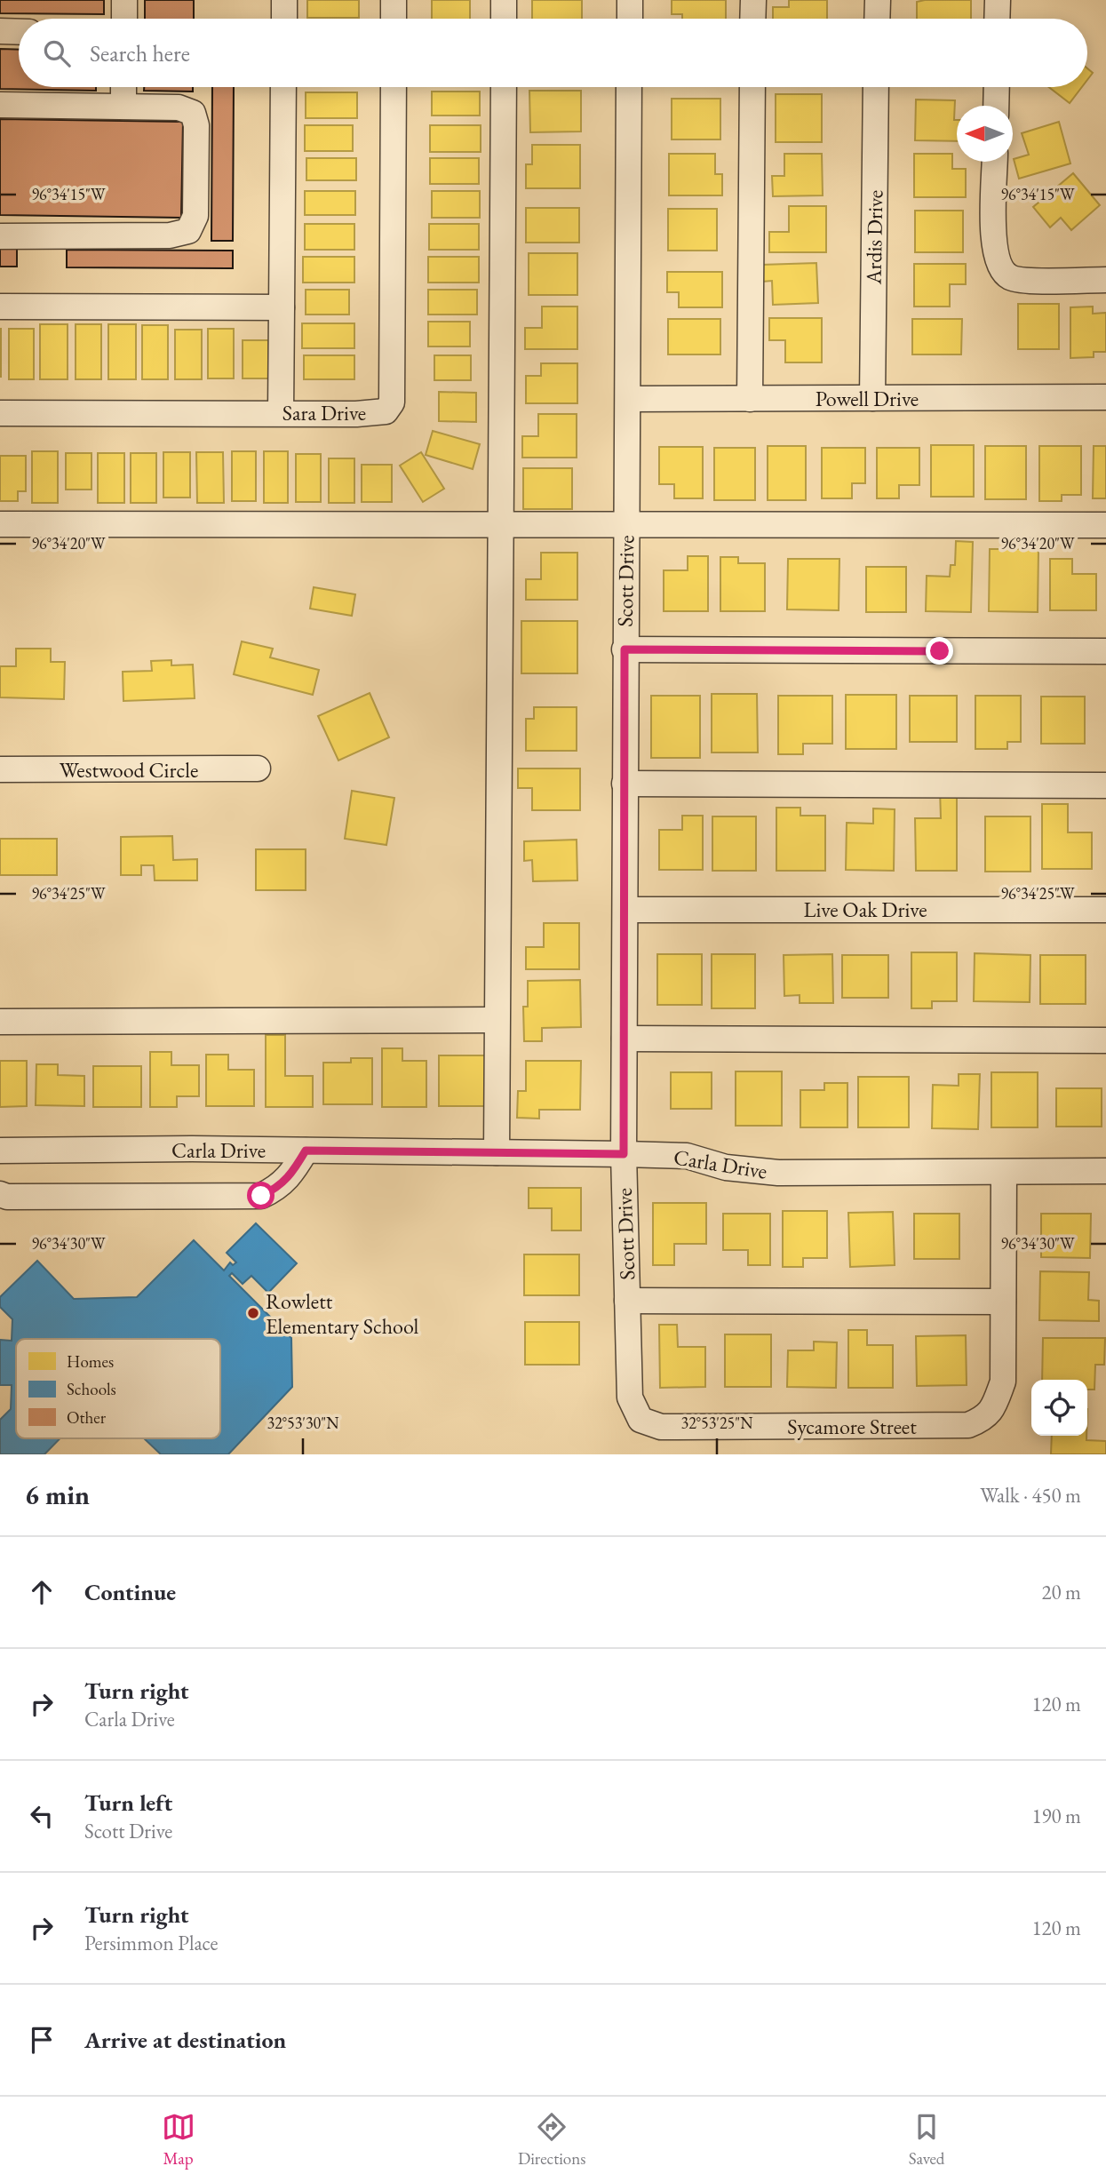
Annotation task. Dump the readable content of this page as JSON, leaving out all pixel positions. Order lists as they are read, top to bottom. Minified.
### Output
{"streets":{"street":["Ardis Drive","Powell Drive","Sara Drive","Scott Drive","Westwood Circle","Live Oak Drive","Carla Drive","Sycamore Street"]},"crossings":[["Ardis Drive","Powell Drive"],["Powell Drive","Scott Drive"],["Scott Drive","Live Oak Drive"],["Scott Drive","Carla Drive"],["Scott Drive","Sycamore Street"]],"places":["Rowlett Elementary School"],"legend":["Homes","Schools","Other"],"north":"left","page":{"search":"Search here","heading":["6 min","Walk · 450 m"],"list":[["Continue","20 m"],["Turn right","Carla Drive","120 m"],["Turn left","Scott Drive","190 m"],["Turn right","Persimmon Place","120 m"],"Arrive at destination"],"nav":["Map","Directions","Saved"]},"coordinates":["96°34'15\"W","96°34'20\"W","96°34'25\"W","96°34'30\"W","32°53'30\"N","32°53'25\"N"]}
